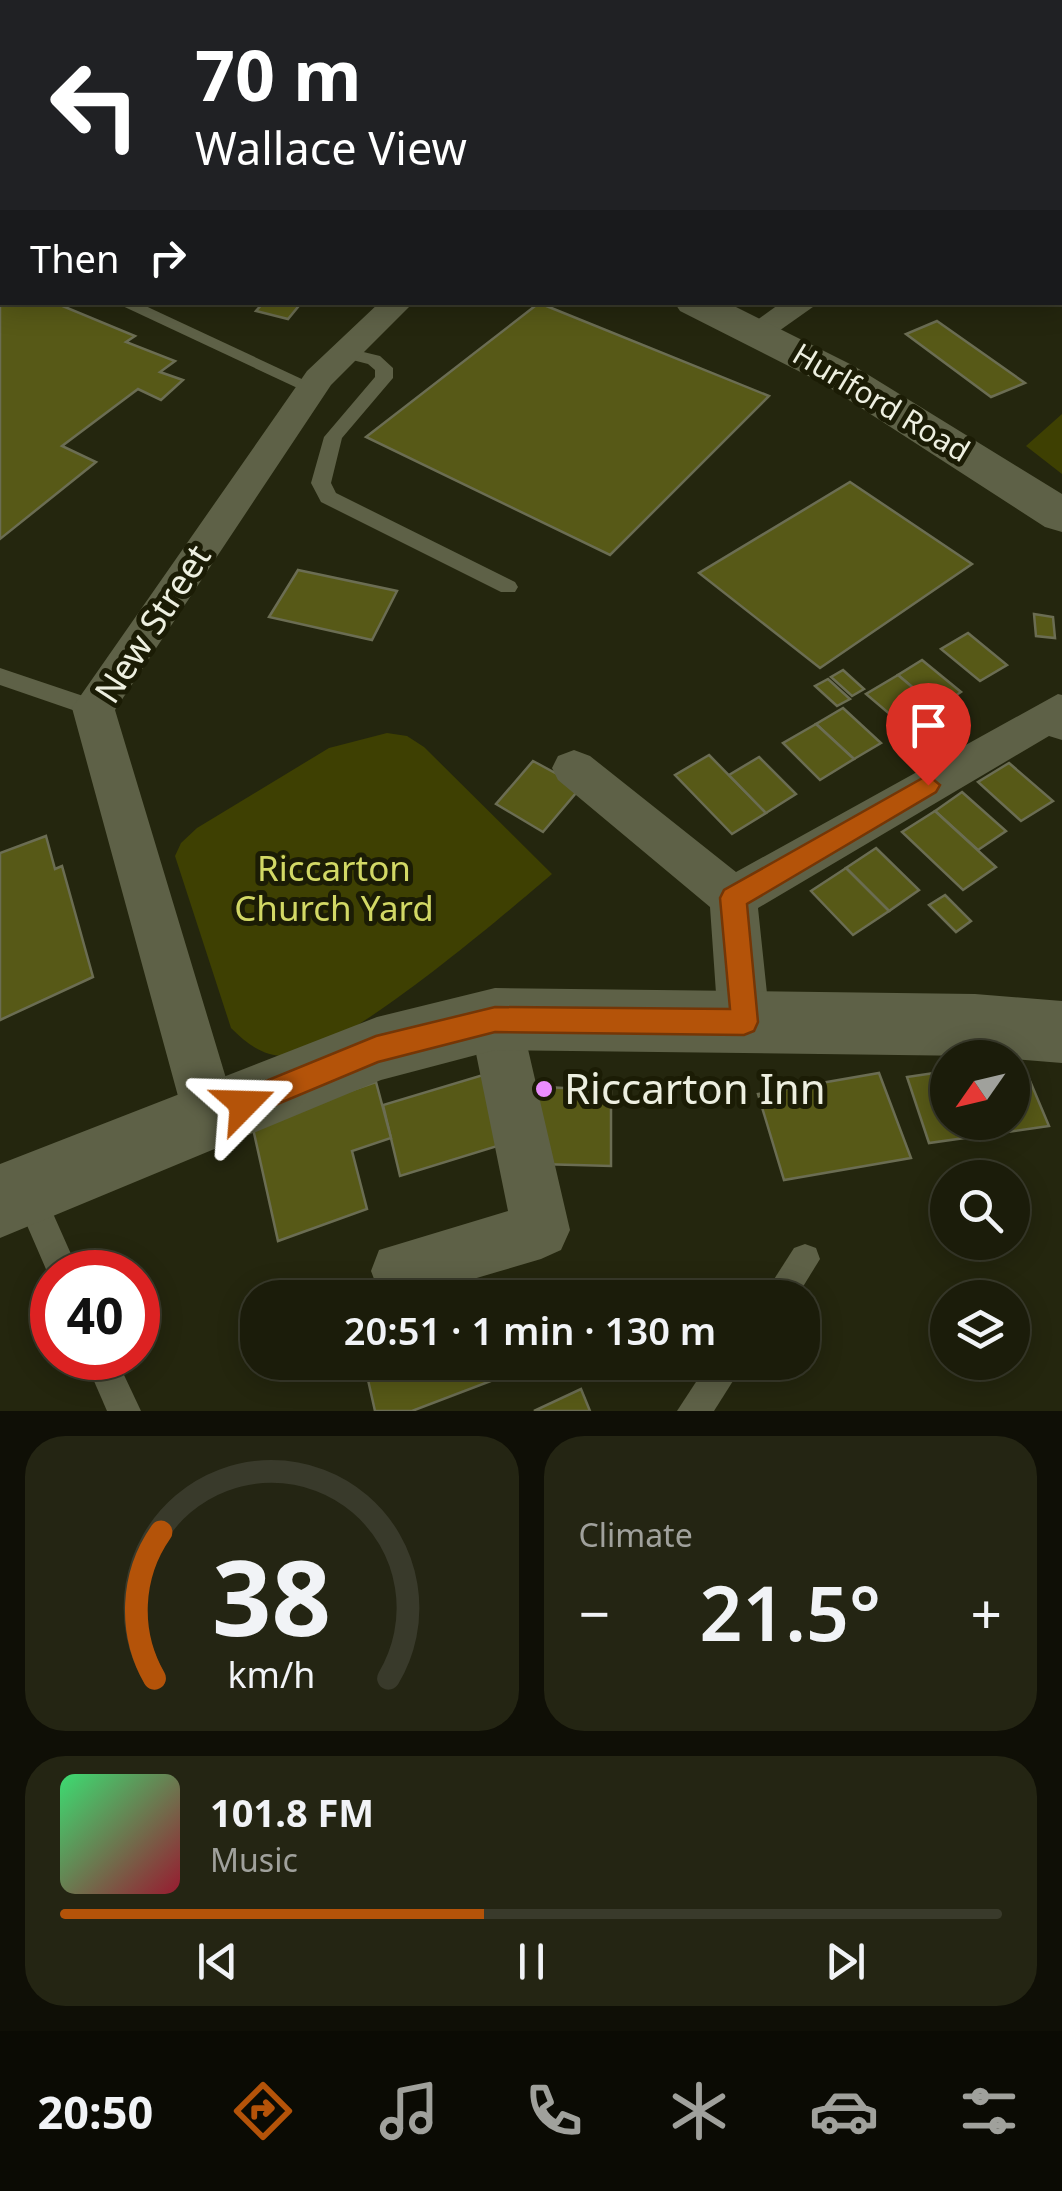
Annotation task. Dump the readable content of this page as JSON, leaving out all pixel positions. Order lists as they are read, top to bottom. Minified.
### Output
{"streets":{"street":["Hurlford Road","New Street"]},"parks":["Riccarton Church Yard"],"places":["Riccarton Inn"],"north":"bottom left","page":{"turn":["70 m","Wallace View"],"then":"Then","limit":"40","trip":"20:51 · 1 min · 130 m","tile":"Climate","heat":["−","21.5°","+"],"song":["101.8 FM","Music"],"tabs":"20:50","gauge":["38","km/h"]}}
